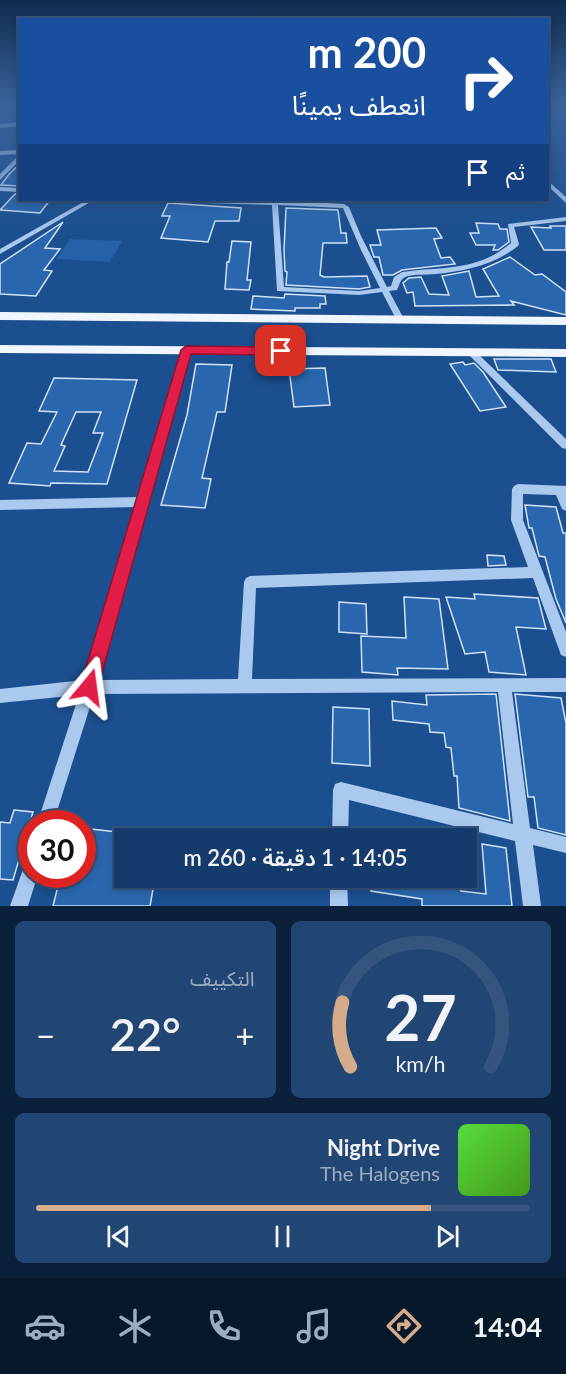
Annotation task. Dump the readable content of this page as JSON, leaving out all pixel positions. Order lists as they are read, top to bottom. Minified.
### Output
{"page":{"turn":["200 m","انعطف يمينًا"],"then":"ثم","limit":"30","trip":"14:05 · 1 دقيقة · 260 m","tile":"التكييف","heat":["−","22°","+"],"song":["Night Drive","The Halogens"],"tabs":"14:04","gauge":["27","km/h"]}}
